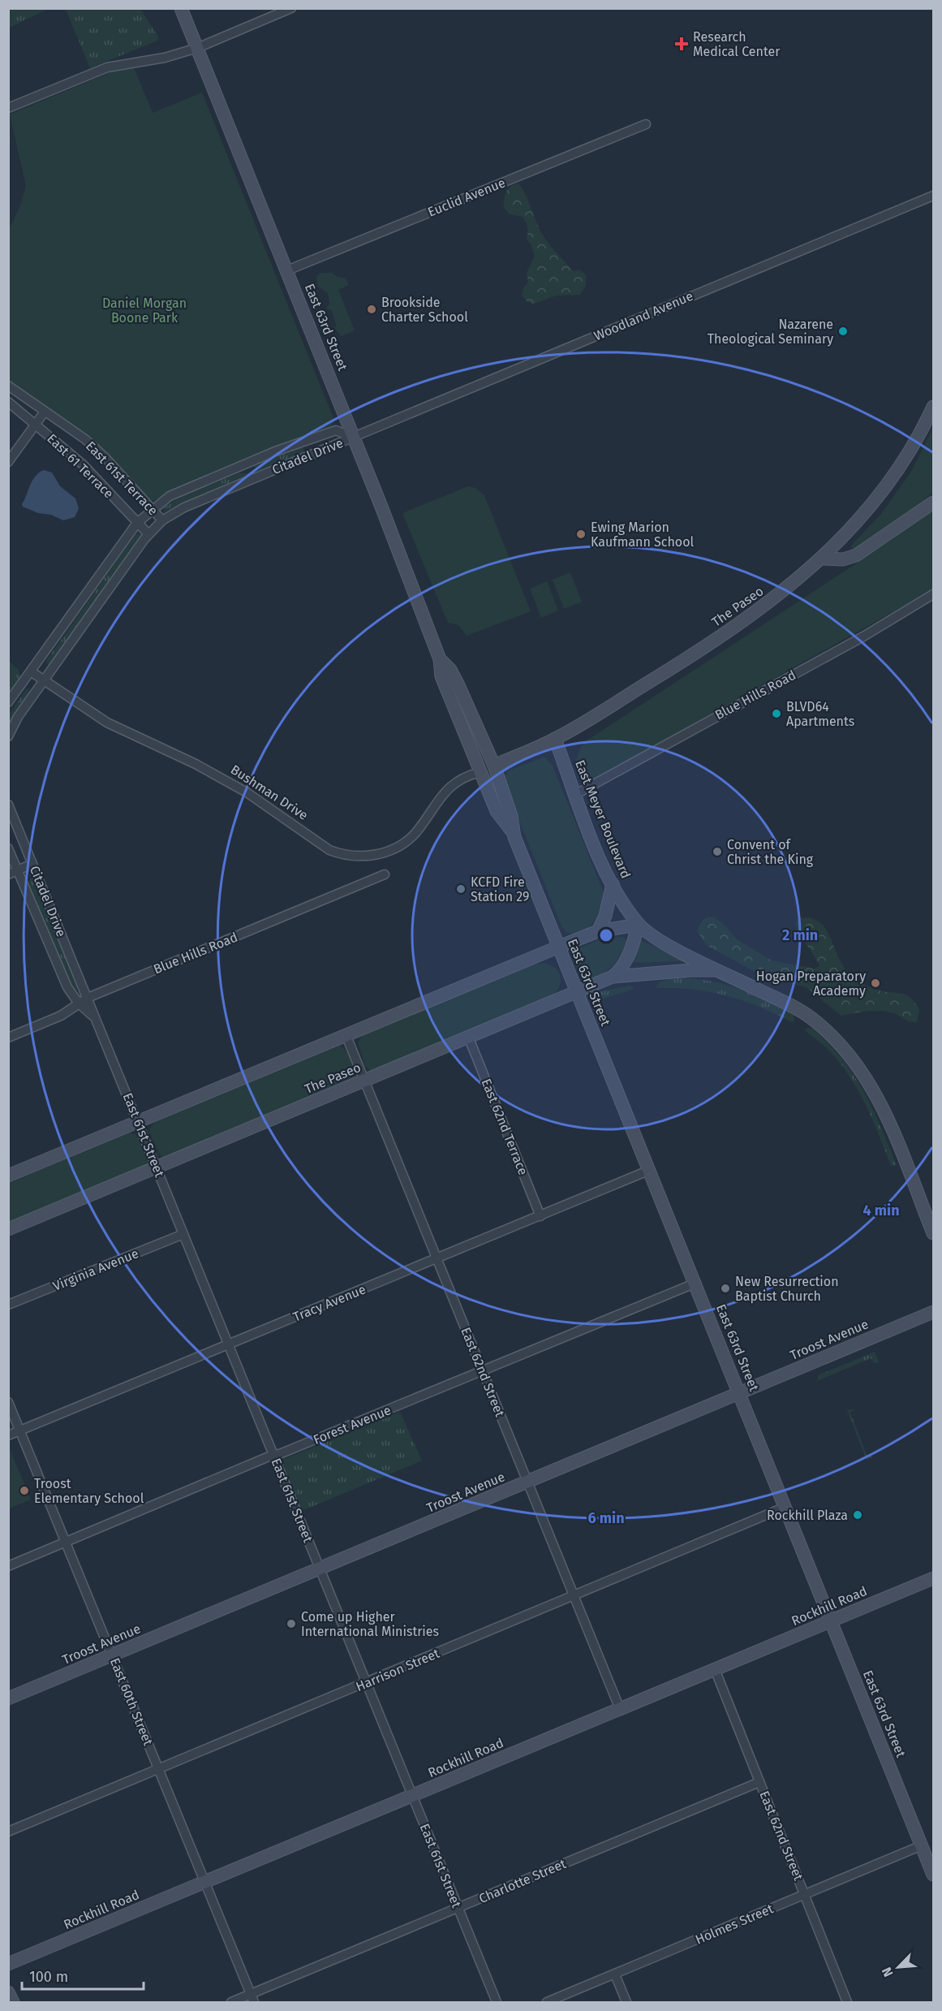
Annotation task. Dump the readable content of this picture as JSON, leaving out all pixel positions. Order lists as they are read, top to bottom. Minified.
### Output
{"streets":{"main road":["East 63rd Street","The Paseo","East Meyer Boulevard","Troost Avenue","Rockhill Road"],"street":["Euclid Avenue","Woodland Avenue","Citadel Drive","East 61 Terrace","East 61st Terrace","Blue Hills Road","Bushman Drive","East 62nd Terrace","East 61st Street","Virginia Avenue","Tracy Avenue","East 62nd Street","Forest Avenue","Harrison Street","East 60th Street","Charlotte Street","Holmes Street"]},"crossings":[["Euclid Avenue","East 63rd Street"],["Woodland Avenue","East 63rd Street"],["Woodland Avenue","Citadel Drive"],["East 63rd Street","Citadel Drive"],["East 63rd Street","The Paseo"],["East 63rd Street","Bushman Drive"],["East 63rd Street","Tracy Avenue"],["East 63rd Street","Troost Avenue"],["East 63rd Street","Forest Avenue"],["East 63rd Street","Rockhill Road"],["East 63rd Street","Harrison Street"],["East 63rd Street","Holmes Street"],["Citadel Drive","East 61 Terrace"],["Citadel Drive","East 61st Terrace"],["Citadel Drive","Blue Hills Road"],["Citadel Drive","Bushman Drive"],["Citadel Drive","East 61st Street"],["The Paseo","East Meyer Boulevard"],["The Paseo","East 62nd Terrace"],["The Paseo","East 61st Street"],["The Paseo","East 62nd Street"],["Blue Hills Road","East Meyer Boulevard"],["Blue Hills Road","East 61st Street"],["East 62nd Terrace","Tracy Avenue"],["East 61st Street","Virginia Avenue"],["East 61st Street","Tracy Avenue"],["East 61st Street","Troost Avenue"],["East 61st Street","Forest Avenue"],["East 61st Street","Rockhill Road"],["East 61st Street","Harrison Street"],["East 61st Street","Charlotte Street"],["Tracy Avenue","East 62nd Street"],["Tracy Avenue","East 60th Street"],["Troost Avenue","East 62nd Street"],["Troost Avenue","East 60th Street"],["East 62nd Street","Forest Avenue"],["East 62nd Street","Rockhill Road"],["East 62nd Street","Harrison Street"],["East 62nd Street","Charlotte Street"],["East 62nd Street","Holmes Street"],["Forest Avenue","East 60th Street"],["Rockhill Road","East 60th Street"],["Harrison Street","East 60th Street"],["East 60th Street","Charlotte Street"]],"parks":["Daniel Morgan Boone Park"],"places":{"health":["Research Medical Center"],"other":["Brookside Charter School","Nazarene Theological Seminary","Ewing Marion Kaufmann School","BLVD64 Apartments","Convent of Christ the King","KCFD Fire Station 29","Hogan Preparatory Academy","New Resurrection Baptist Church","Troost Elementary School","Rockhill Plaza","Come up Higher International Ministries"]},"scale_bar":"100 m","north":"bottom left","rings":["2 min","4 min","6 min"]}
